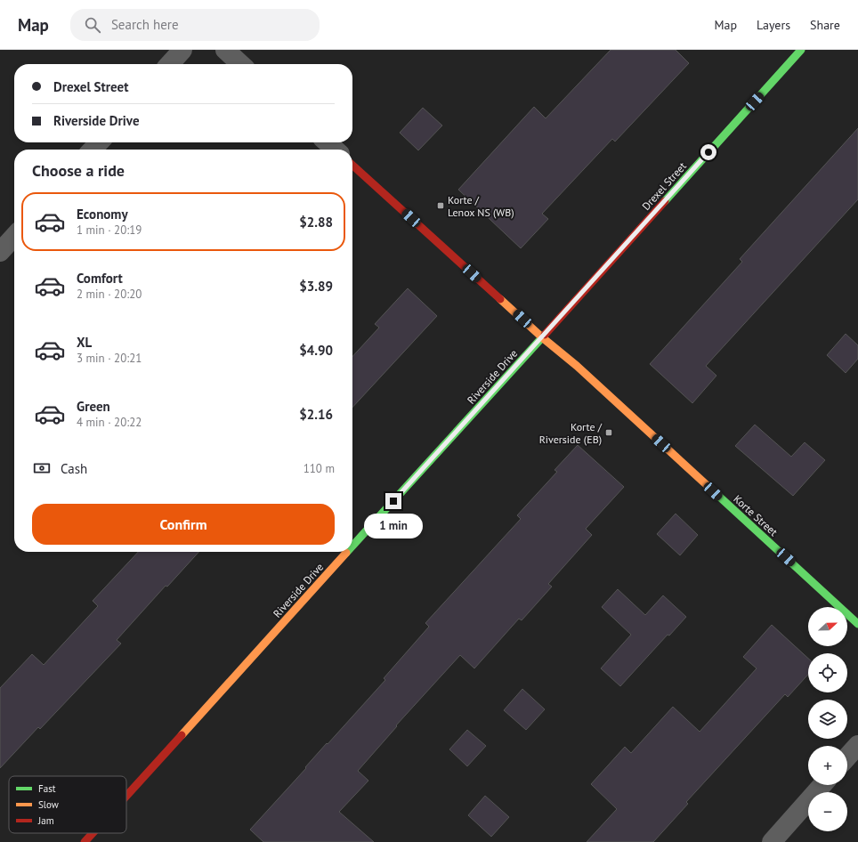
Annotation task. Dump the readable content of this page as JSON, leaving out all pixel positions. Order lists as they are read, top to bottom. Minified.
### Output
{"streets":{"street":["Drexel Street","Riverside Drive","Korte Street"]},"crossings":[["Drexel Street","Riverside Drive"],["Drexel Street","Korte Street"],["Riverside Drive","Korte Street"]],"places":{"transit":["Korte / Lenox NS (WB)","Korte / Riverside (EB)"]},"legend":["Fast","Slow","Jam"],"north":"right","page":{"header":"Map","search":"Search here","nav":["Map","Layers","Share"],"banner":["Drexel Street","Riverside Drive"],"heading":"Choose a ride","list":[{"name":"Economy","note":"1 min · 20:19","value":"$2.88"},{"name":"Comfort","note":"2 min · 20:20","value":"$3.89"},{"name":"XL","note":"3 min · 20:21","value":"$4.90"},{"name":"Green","note":"4 min · 20:22","value":"$2.16"}],"pay":["Cash","110 m"],"buttons":"Confirm","bubble":"1 min","map_buttons":["+","−"]}}
